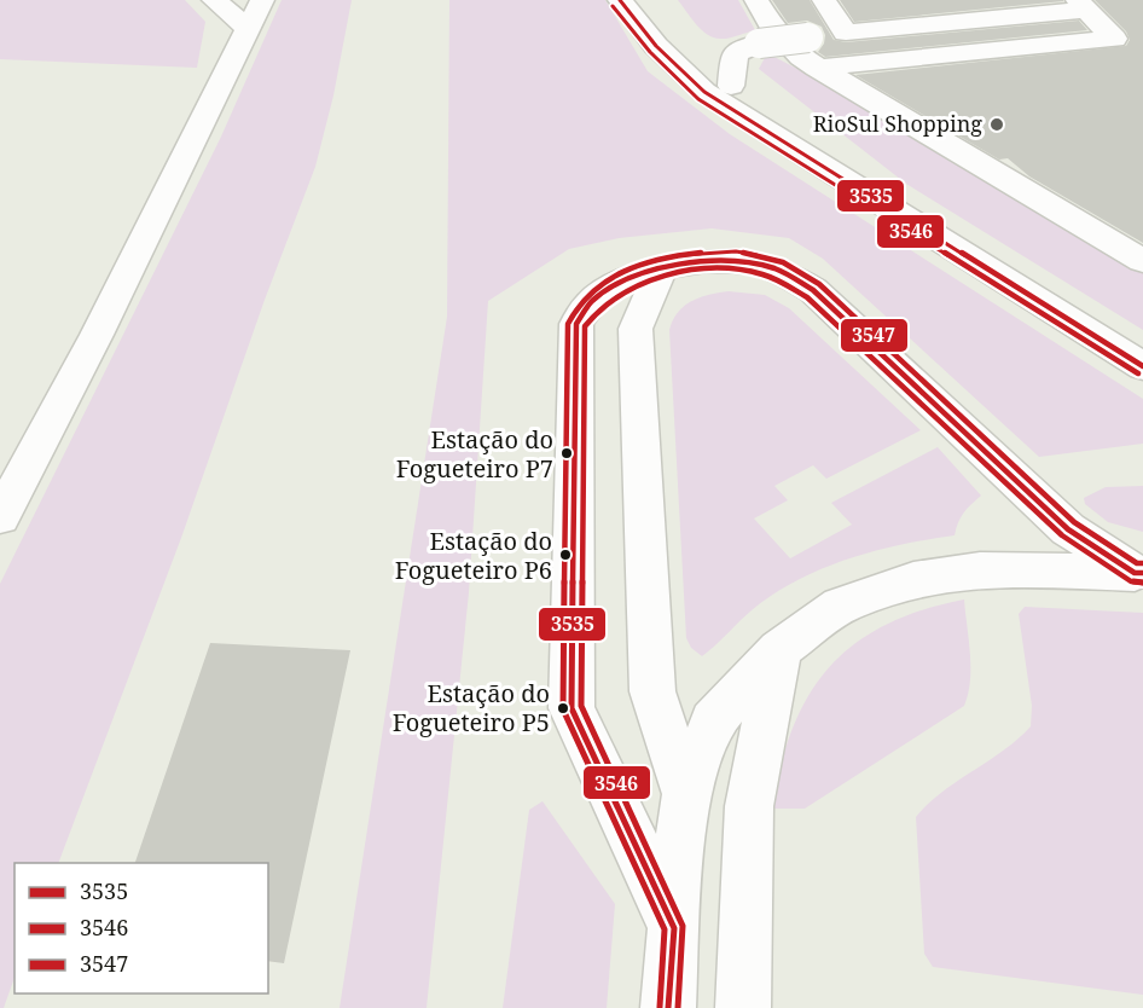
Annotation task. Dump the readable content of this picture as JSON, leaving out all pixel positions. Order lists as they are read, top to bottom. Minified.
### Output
{"places":["RioSul Shopping","Estação do Fogueteiro P7","Estação do Fogueteiro P6","Estação do Fogueteiro P5"],"lines":["transit line 3535","transit line 3546","transit line 3547"],"legend":["3535","3546","3547"]}
